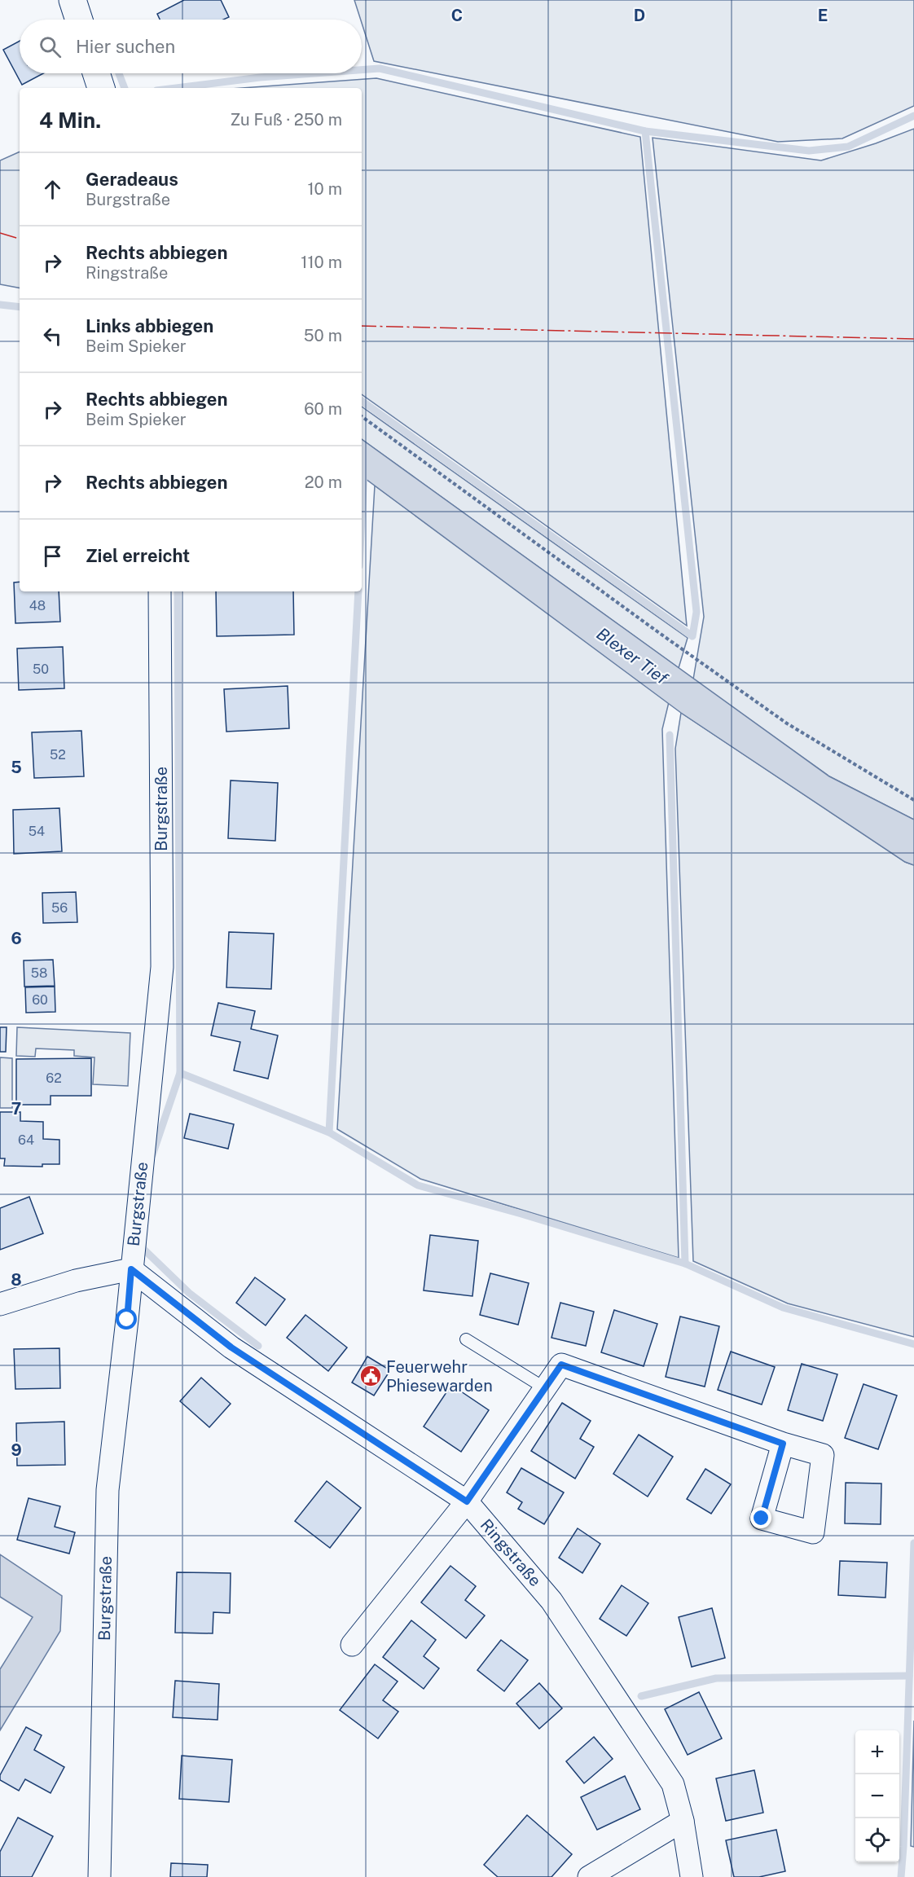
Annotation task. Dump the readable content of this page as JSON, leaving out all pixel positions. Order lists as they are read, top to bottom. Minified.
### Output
{"streets":{"street":["Burgstraße","Ringstraße"]},"crossings":[["Burgstraße","Ringstraße"]],"water":["Blexer Tief"],"places":{"public building":["Feuerwehr Phiesewarden"]},"house_numbers":["48","50","52","54","56","58","60","62","64"],"page":{"search":"Hier suchen","heading":["4 Min.","Zu Fuß · 250 m"],"list":[["Geradeaus","Burgstraße","10 m"],["Rechts abbiegen","Ringstraße","110 m"],["Links abbiegen","Beim Spieker","50 m"],["Rechts abbiegen","Beim Spieker","60 m"],["Rechts abbiegen","20 m"],"Ziel erreicht"],"map_buttons":["+","−"]},"grid":{"columns":["C","D","E"],"rows":["5","6","7","8","9"]}}
